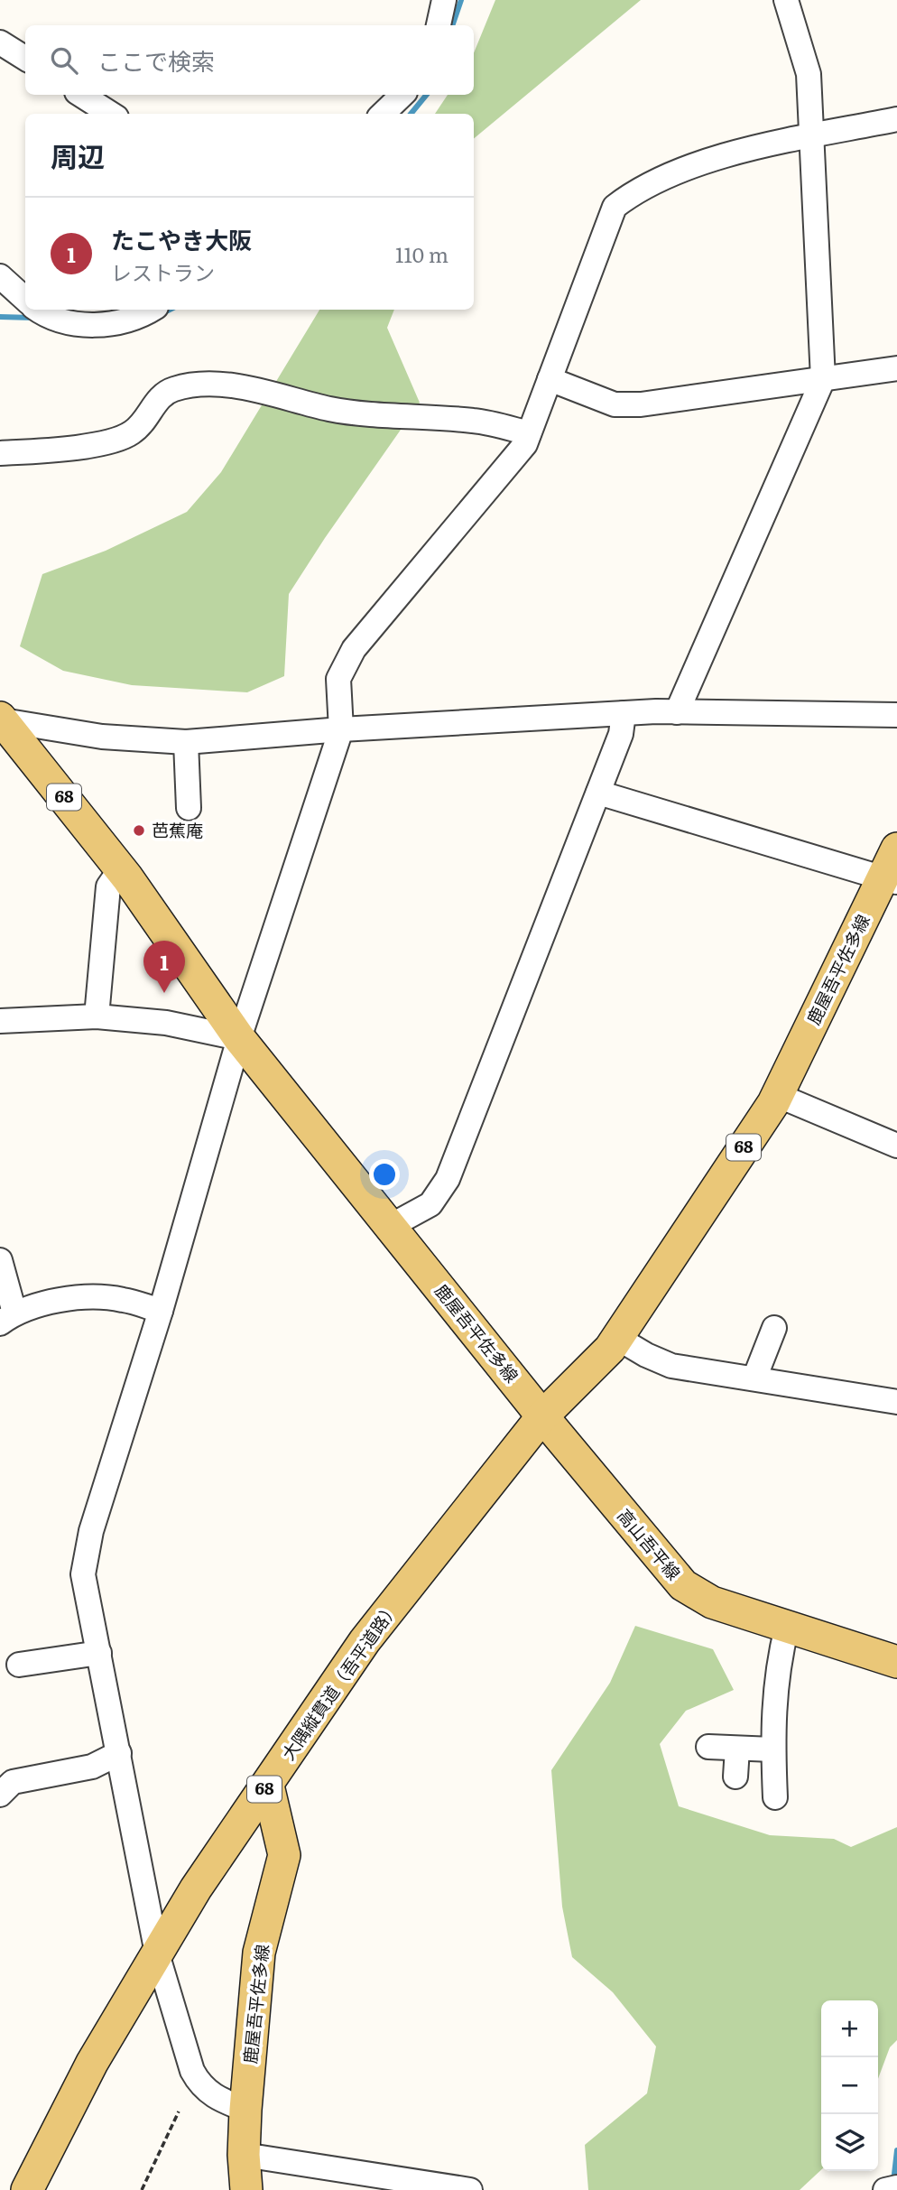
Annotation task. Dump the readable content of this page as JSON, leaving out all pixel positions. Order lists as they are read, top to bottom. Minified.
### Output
{"streets":{"main road":["68","鹿屋吾平佐多線","高山吾平線","大隅縦貫道（吾平道路）"]},"crossings":[["鹿屋吾平佐多線","高山吾平線"],["鹿屋吾平佐多線","大隅縦貫道（吾平道路）"],["高山吾平線","大隅縦貫道（吾平道路）"]],"places":["芭蕉庵"],"page":{"search":"ここで検索","heading":"周辺","list":[{"mark":"1","name":"たこやき大阪","note":"レストラン","value":"110 m"}],"pins":"1","map_buttons":["+","−"]}}
